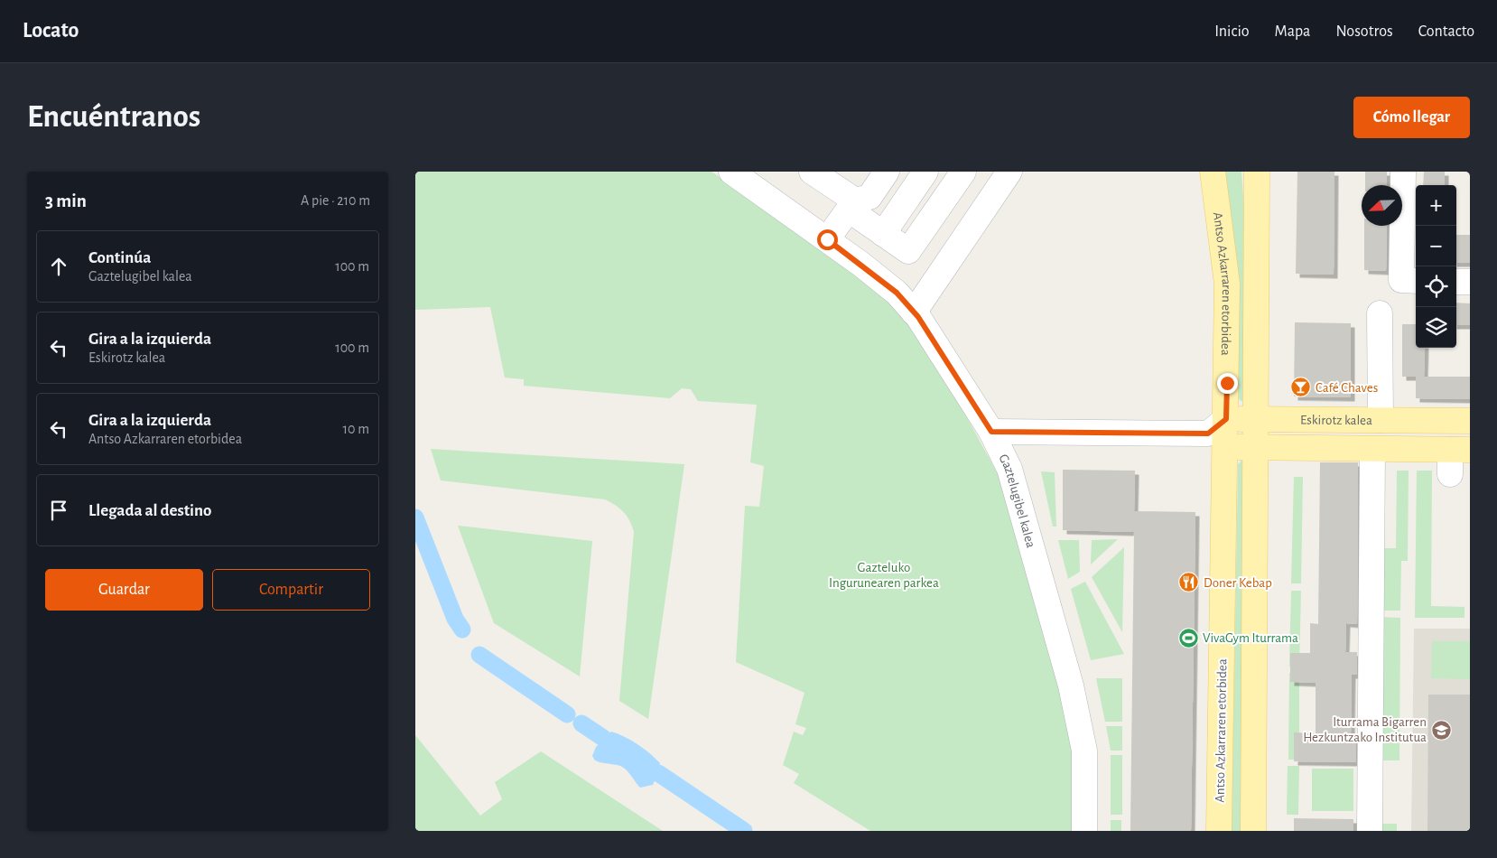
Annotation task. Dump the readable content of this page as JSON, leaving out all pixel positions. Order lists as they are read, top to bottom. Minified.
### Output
{"streets":{"main road":["Antso Azkarraren etorbidea","Eskirotz kalea"],"street":["Gaztelugibel kalea"]},"crossings":[["Antso Azkarraren etorbidea","Eskirotz kalea"],["Eskirotz kalea","Gaztelugibel kalea"]],"parks":["Gazteluko Ingurunearen parkea"],"places":{"bar":["Café Chaves"],"restaurant":["Doner Kebap"],"sports":["VivaGym Iturrama"],"school or university":["Iturrama Bigarren Hezkuntzako Institutua"]},"north":"bottom left","page":{"header":"Locato","nav":["Inicio","Mapa","Nosotros","Contacto"],"buttons":["Cómo llegar",["Guardar","Compartir"]],"title":"Encuéntranos","heading":["3 min","A pie · 210 m"],"map_buttons":["+","−"],"list":[["Continúa","Gaztelugibel kalea","100 m"],["Gira a la izquierda","Eskirotz kalea","100 m"],["Gira a la izquierda","Antso Azkarraren etorbidea","10 m"],"Llegada al destino"]}}
